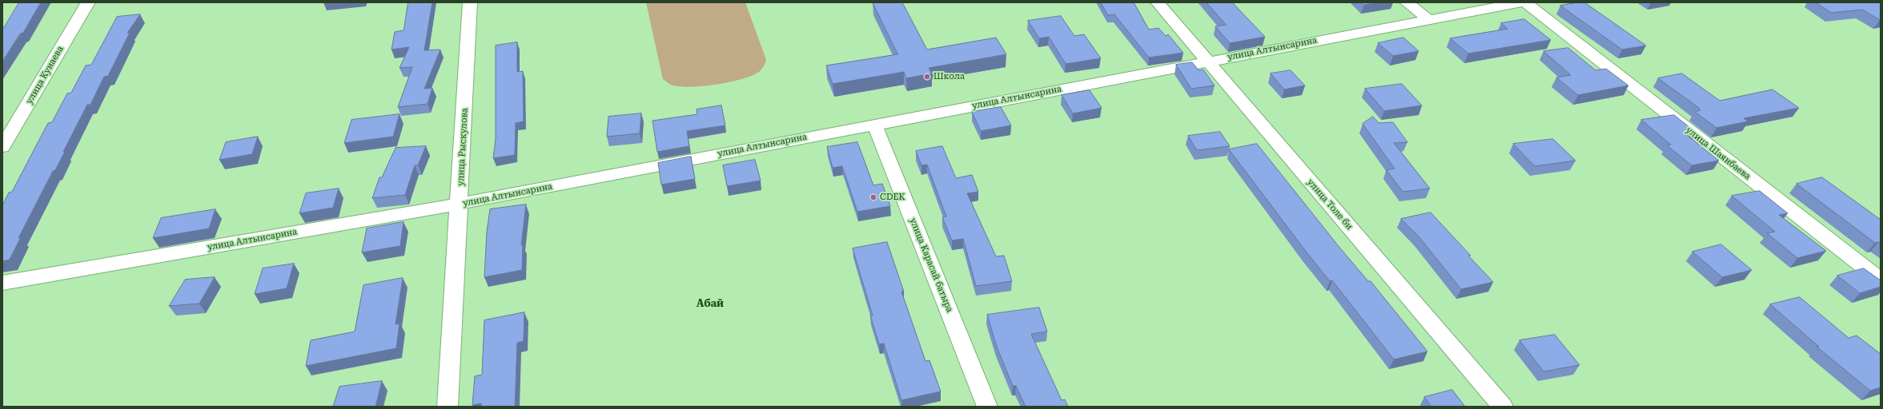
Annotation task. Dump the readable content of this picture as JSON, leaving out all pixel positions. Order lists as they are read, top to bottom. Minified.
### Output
{"streets":{"street":["улица Алтынсарина","улица Кунаева","улица Рыскулова","улица Шаянбаева","улица Толе би","улица Карасай батыра"]},"crossings":[["улица Алтынсарина","улица Рыскулова"],["улица Алтынсарина","улица Толе би"],["улица Алтынсарина","улица Карасай батыра"]],"districts":["Абай"],"places":["Школа","CDEK"]}
